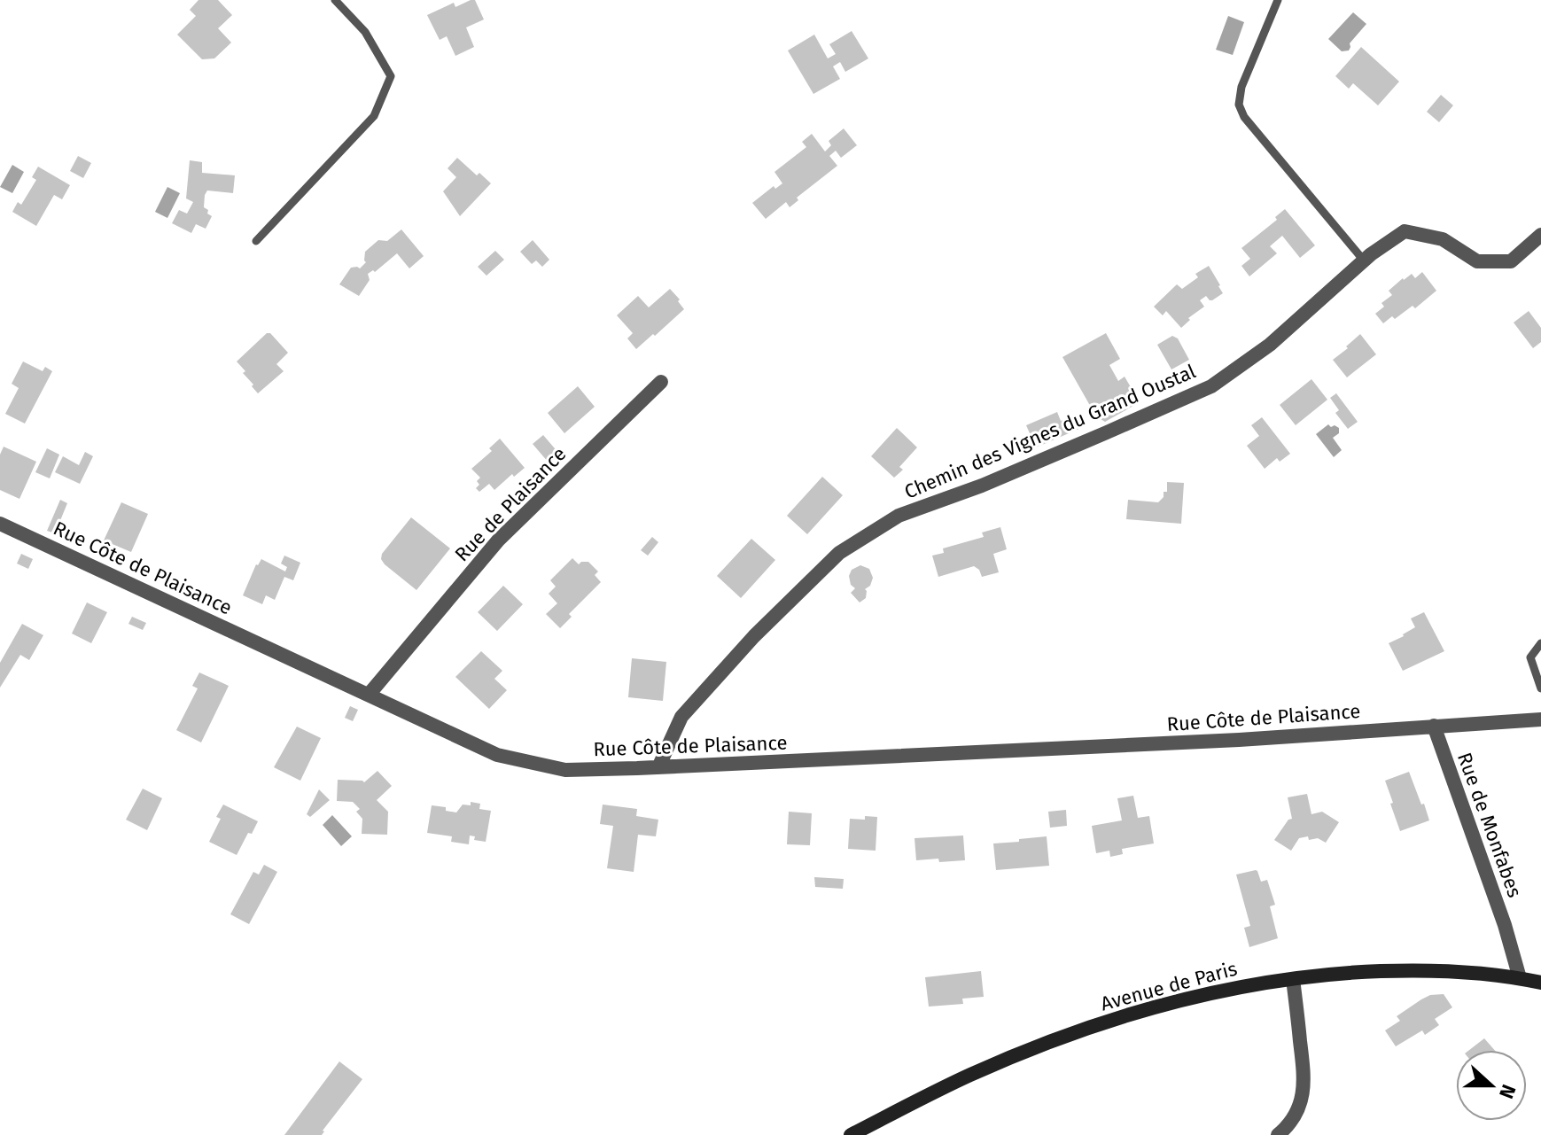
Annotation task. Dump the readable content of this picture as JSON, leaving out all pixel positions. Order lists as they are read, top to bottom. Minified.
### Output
{"streets":{"main road":["Avenue de Paris"],"street":["Chemin des Vignes du Grand Oustal","Rue de Plaisance","Rue Côte de Plaisance","Rue de Monfabes"]},"crossings":[["Chemin des Vignes du Grand Oustal","Rue Côte de Plaisance"],["Rue de Plaisance","Rue Côte de Plaisance"],["Rue Côte de Plaisance","Rue de Monfabes"],["Rue de Monfabes","Avenue de Paris"]],"north":"right"}
